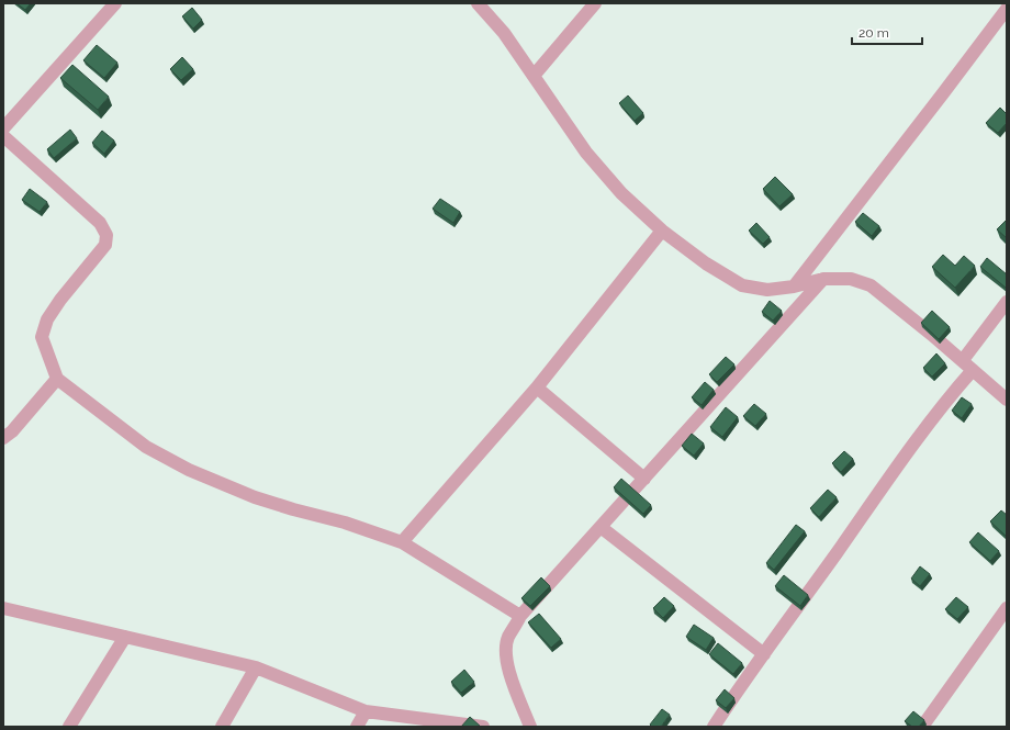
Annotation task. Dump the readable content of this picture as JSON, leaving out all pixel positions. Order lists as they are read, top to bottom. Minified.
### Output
{"scale_bar":"20 m"}
